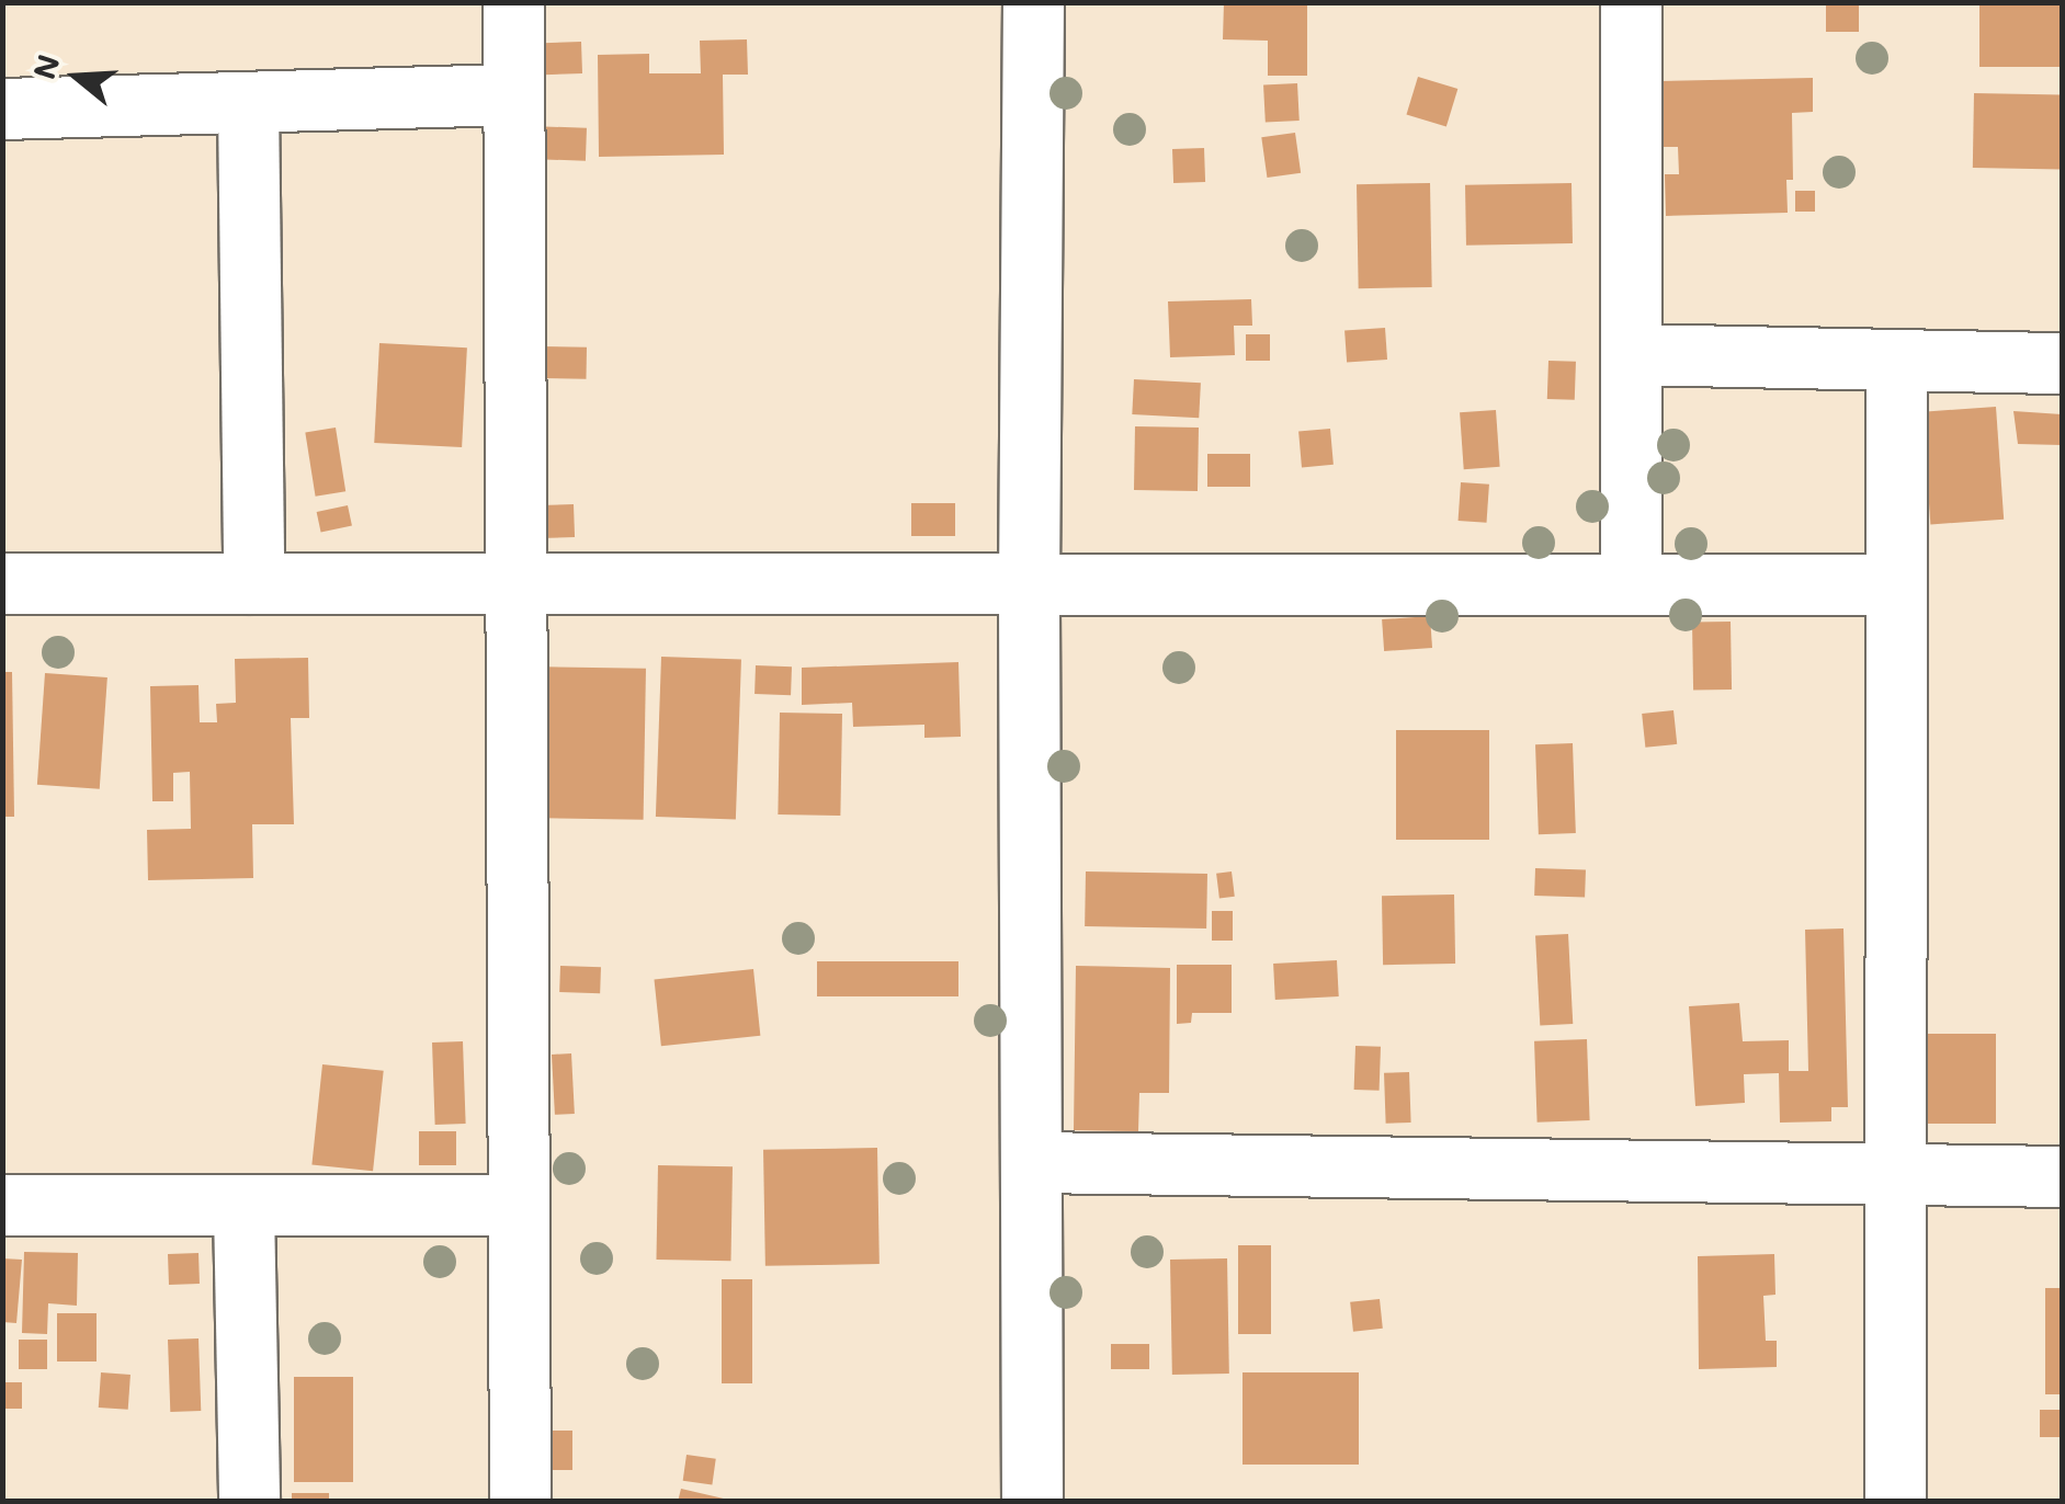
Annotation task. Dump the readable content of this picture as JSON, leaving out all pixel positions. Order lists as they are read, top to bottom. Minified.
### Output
{"north":"left"}
